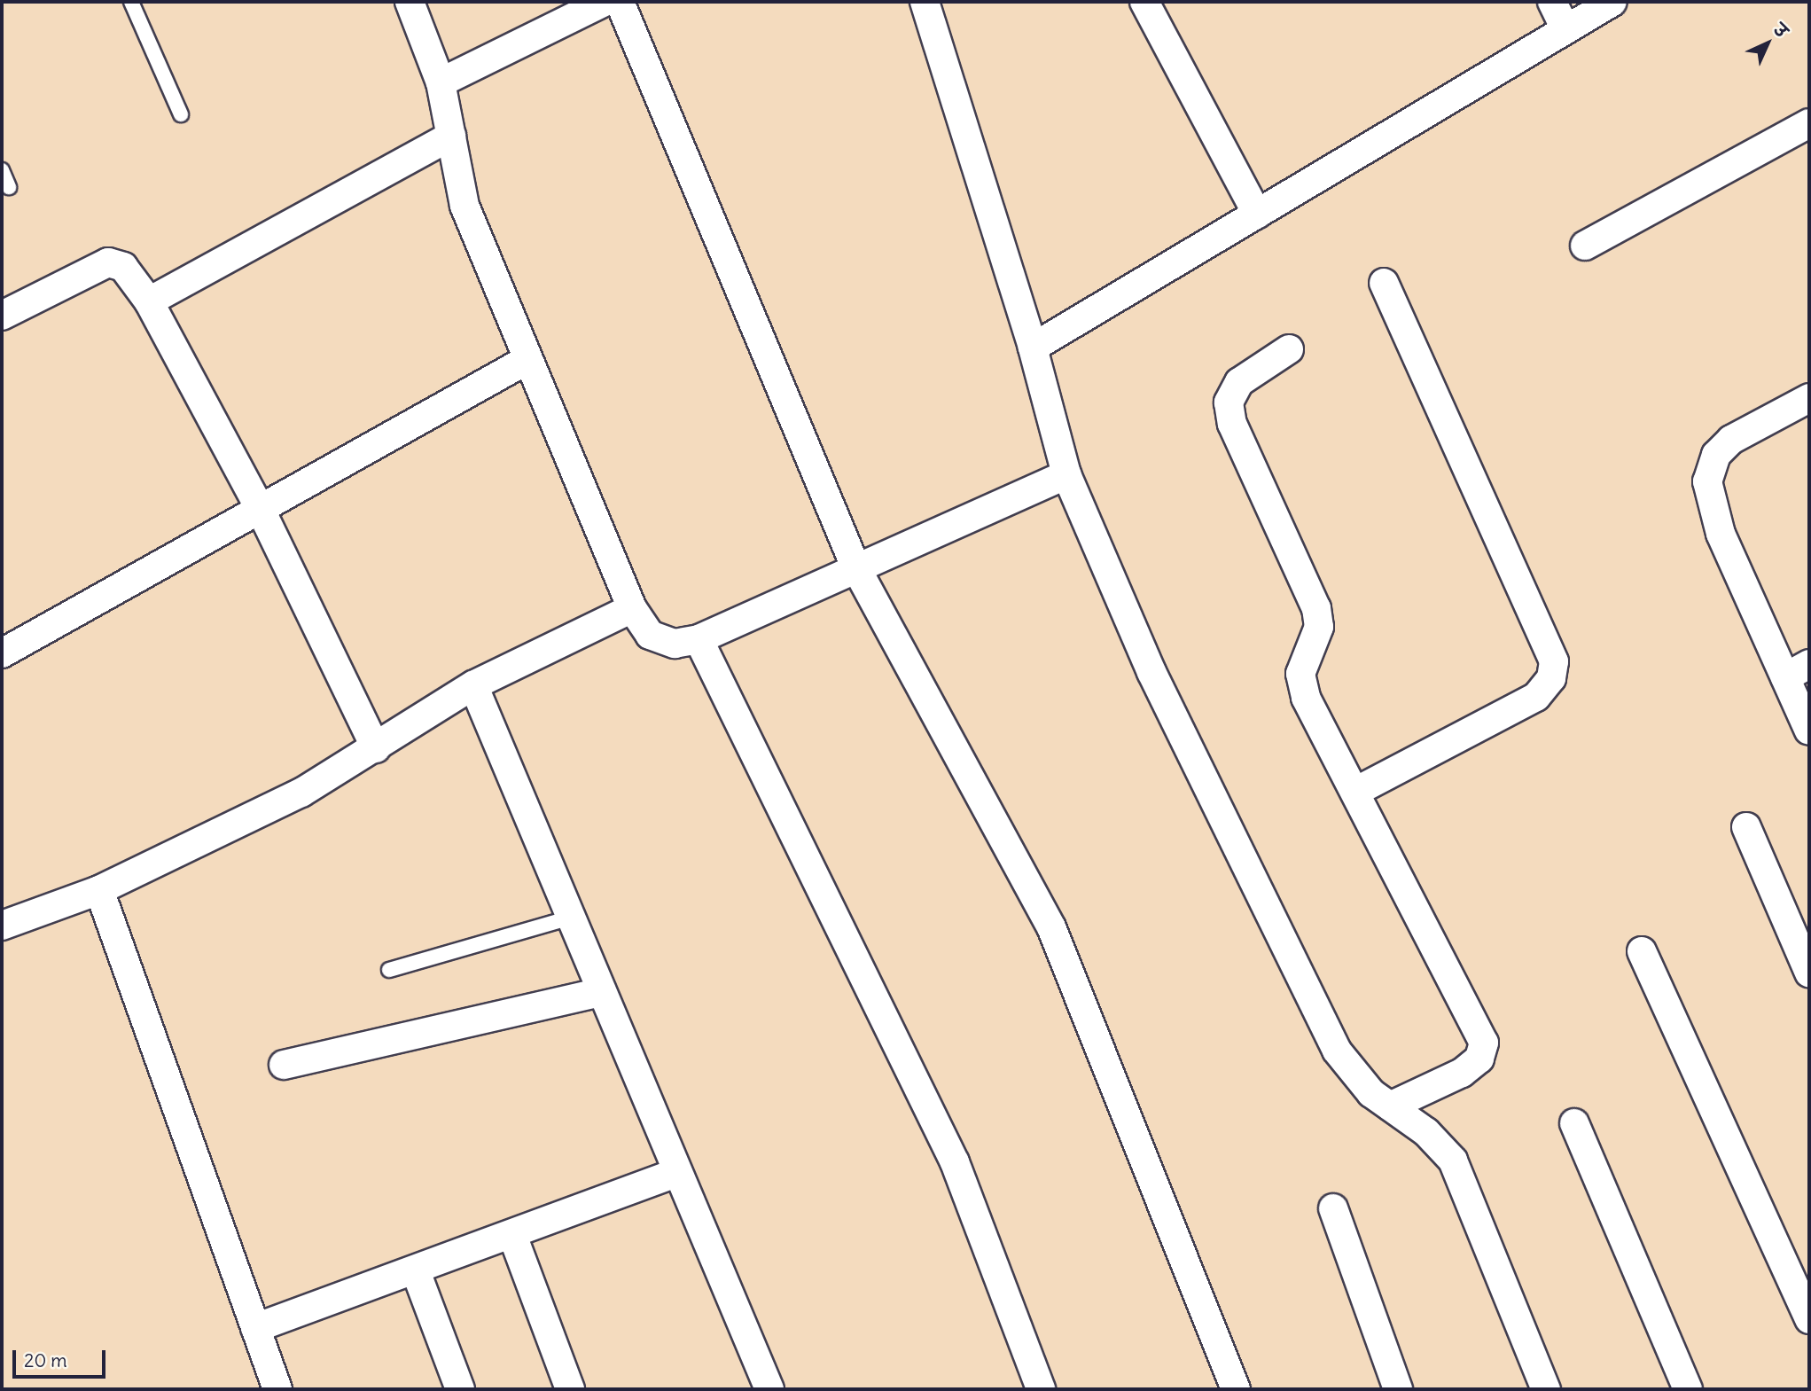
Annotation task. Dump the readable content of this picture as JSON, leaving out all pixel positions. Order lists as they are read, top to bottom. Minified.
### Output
{"scale_bar":"20 m","north":"top right"}
